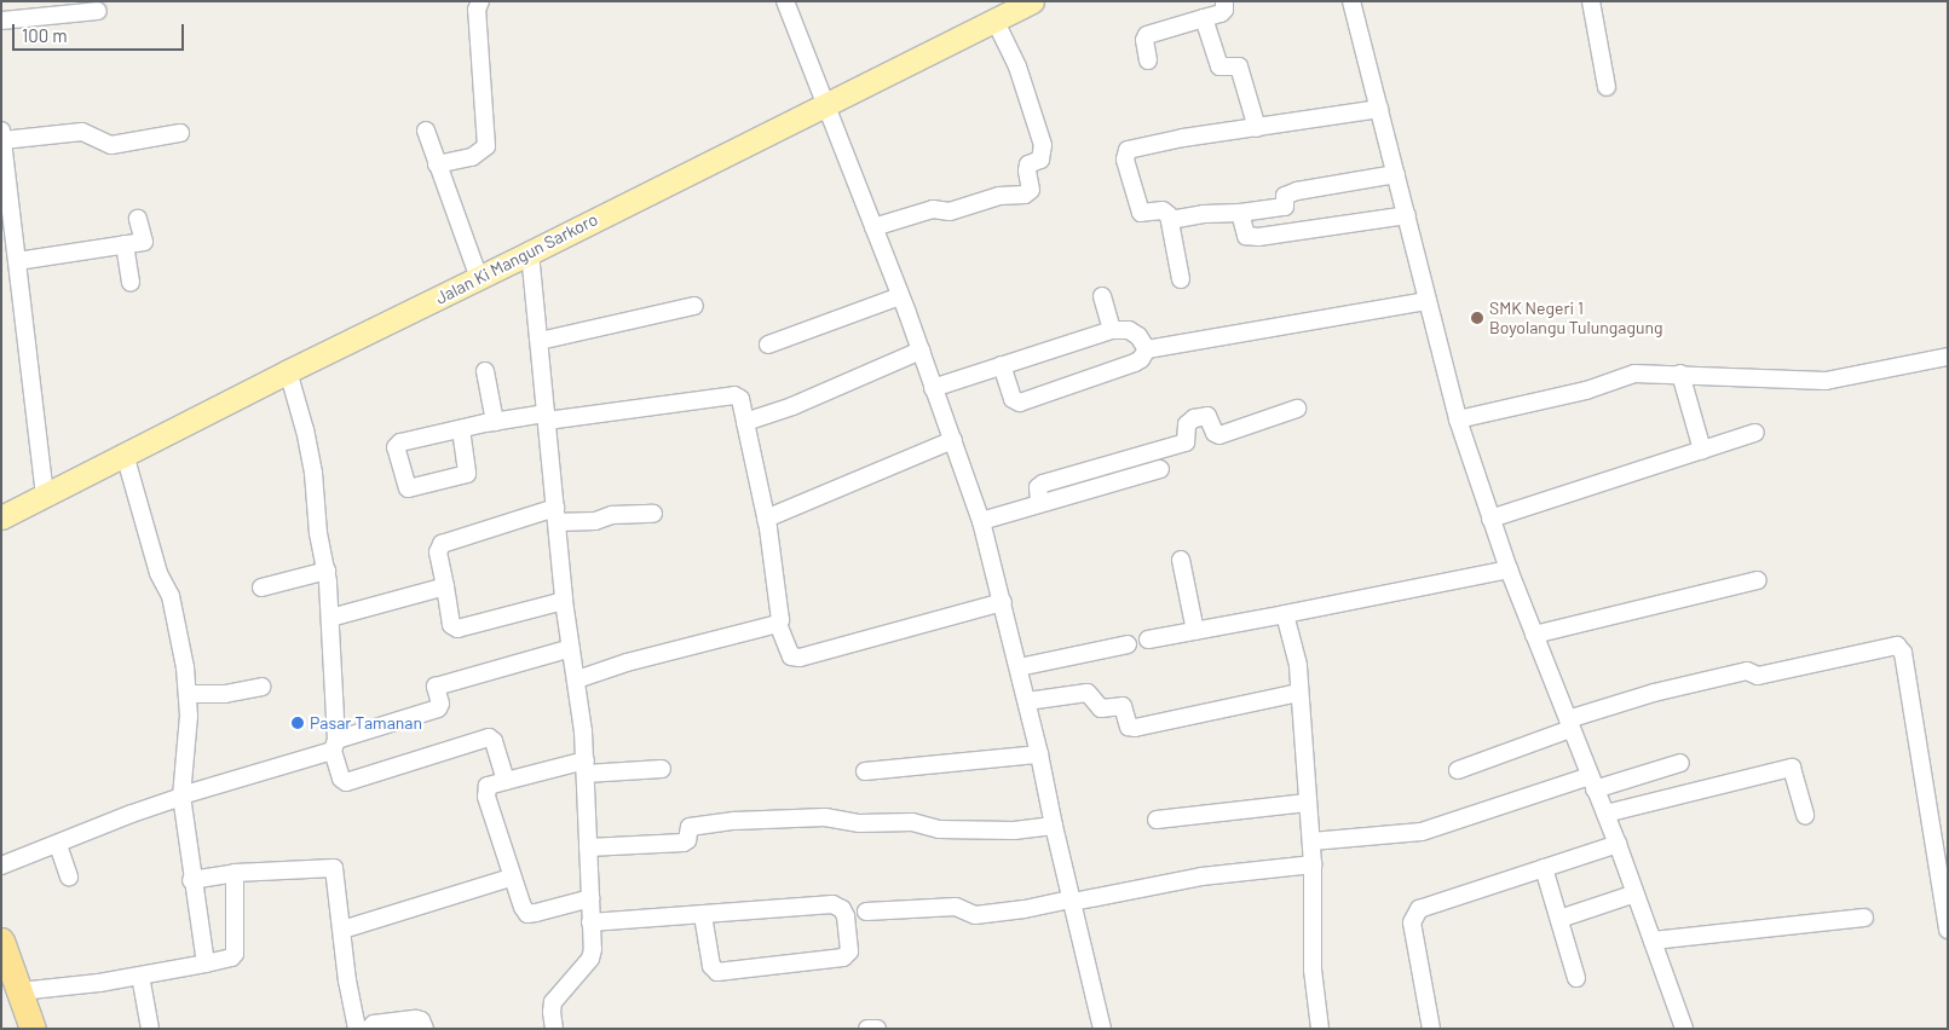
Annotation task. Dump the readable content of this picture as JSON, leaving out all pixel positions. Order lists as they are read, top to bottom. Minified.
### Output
{"streets":{"main road":["Jalan Ki Mangun Sarkoro"]},"places":["SMK Negeri 1 Boyolangu Tulungagung","Pasar Tamanan"],"scale_bar":"100 m"}
